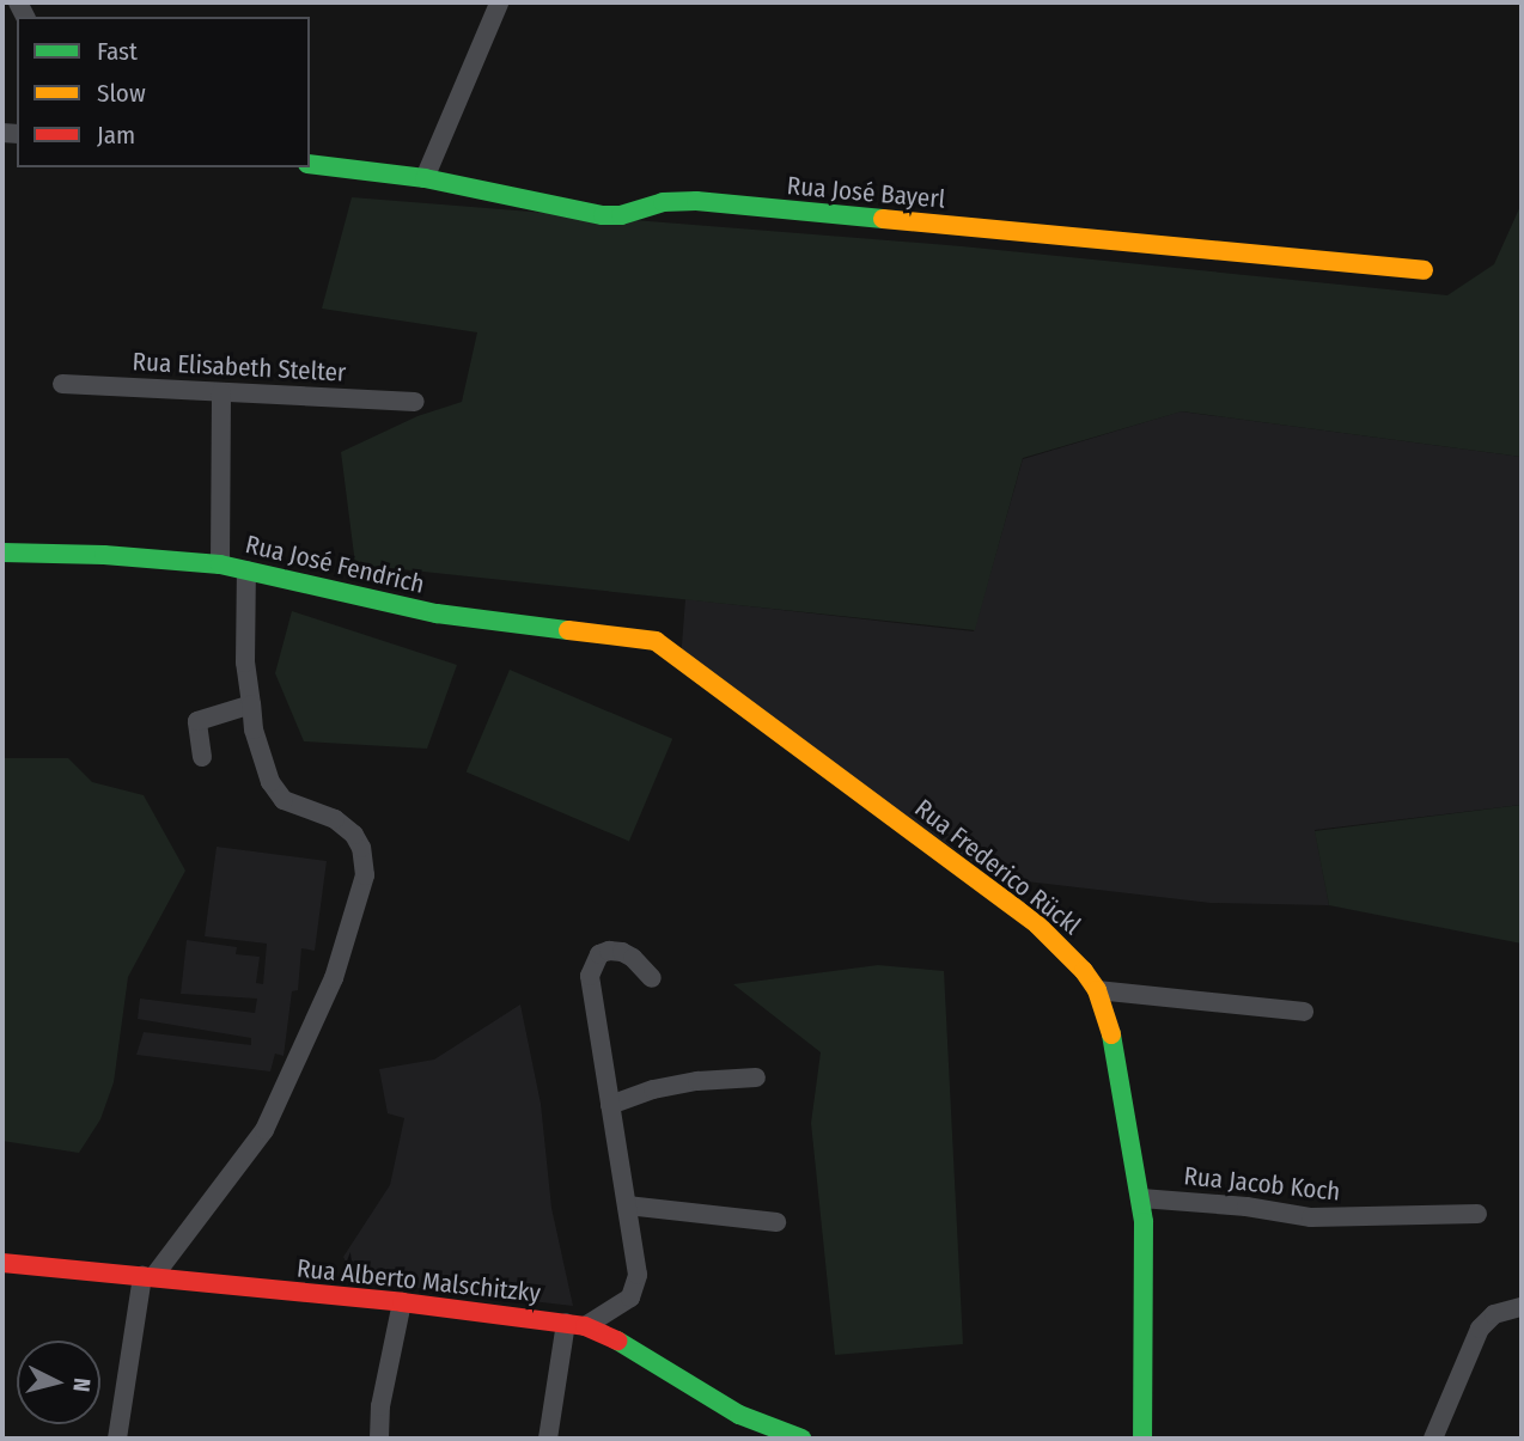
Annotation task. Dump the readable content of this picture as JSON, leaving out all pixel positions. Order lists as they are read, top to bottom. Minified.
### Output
{"streets":{"street":["Rua José Bayerl","Rua Elisabeth Stelter","Rua José Fendrich","Rua Frederico Rückl","Rua Jacob Koch","Rua Alberto Malschitzky"]},"crossings":[["Rua José Fendrich","Rua Frederico Rückl"],["Rua Frederico Rückl","Rua Jacob Koch"]],"legend":["Fast","Slow","Jam"],"north":"right"}
